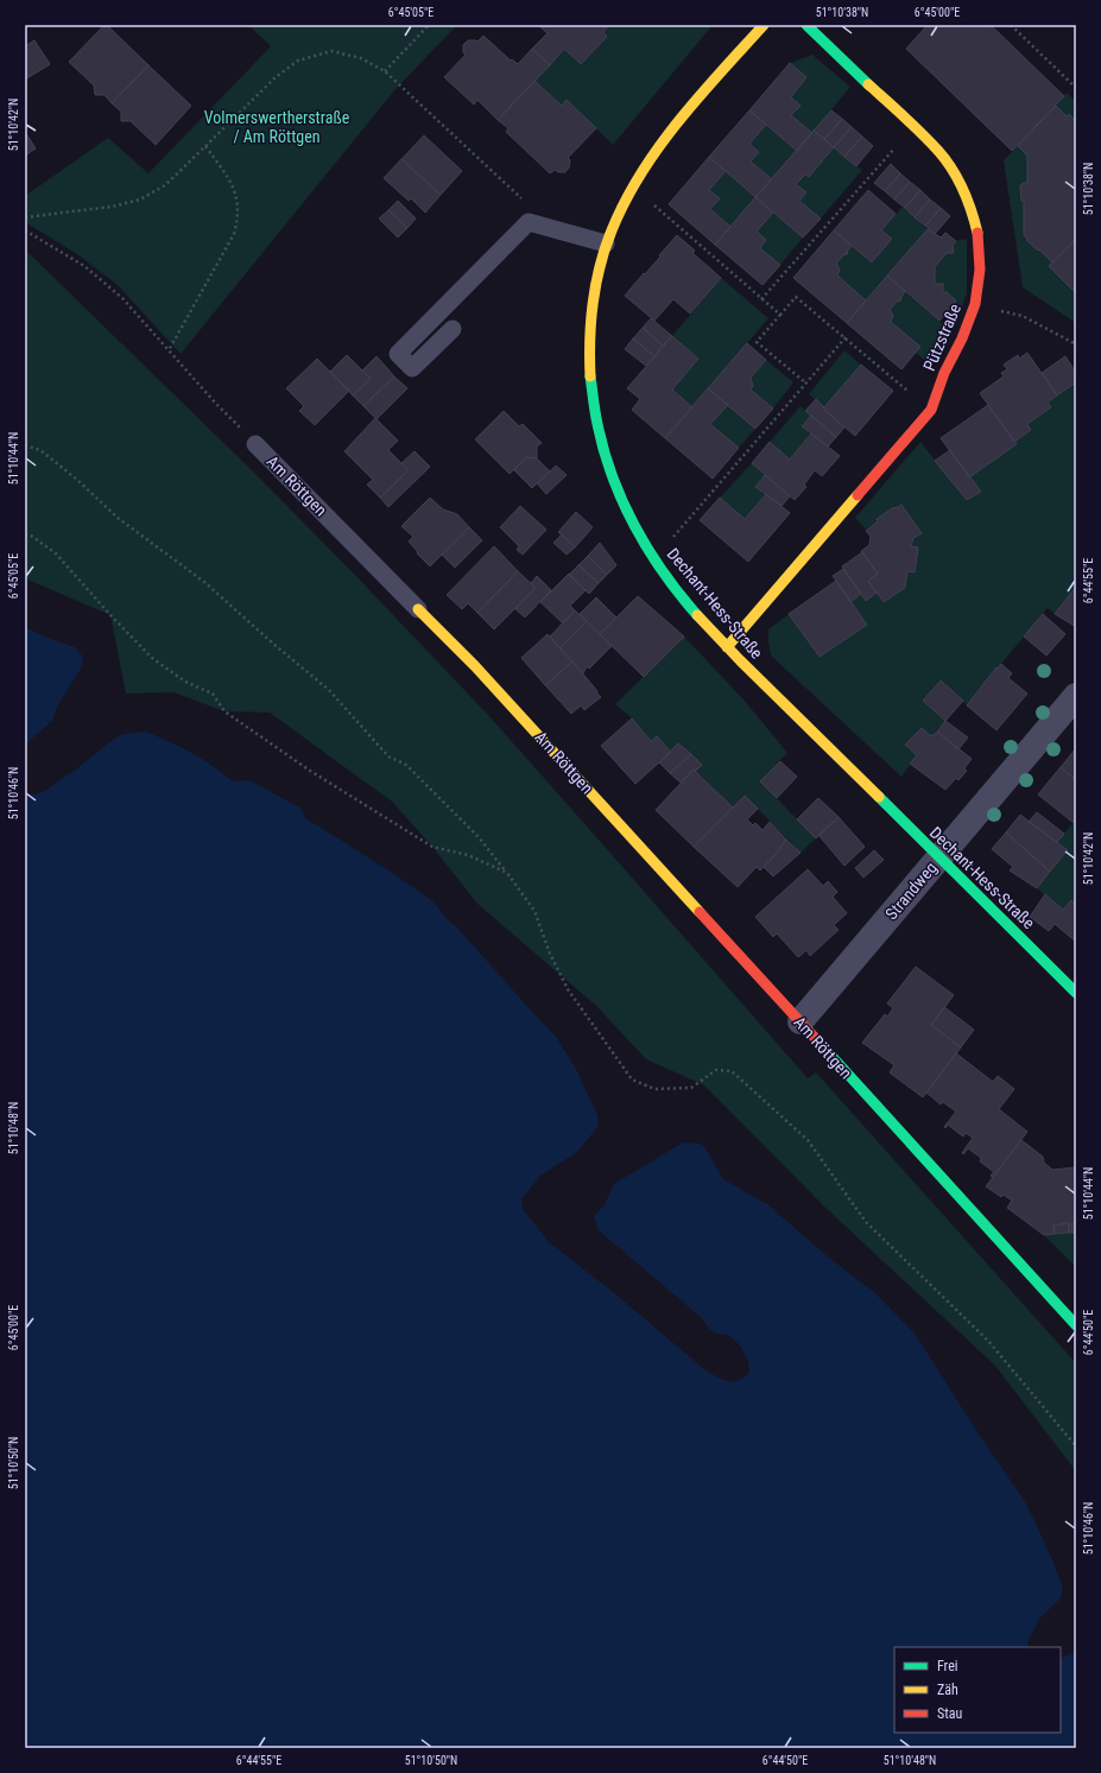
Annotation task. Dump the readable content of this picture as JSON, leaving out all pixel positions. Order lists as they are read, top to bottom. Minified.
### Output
{"streets":{"street":["Pützstraße","Am Röttgen","Dechant-Hess-Straße","Strandweg"]},"crossings":[["Pützstraße","Dechant-Hess-Straße"],["Am Röttgen","Strandweg"],["Dechant-Hess-Straße","Strandweg"]],"parks":["Volmerswertherstraße / Am Röttgen"],"legend":["Frei","Zäh","Stau"],"coordinates":["6°45'05\"E","51°10'38\"N","6°45'00\"E","51°10'42\"N","51°10'44\"N","6°44'55\"E","51°10'46\"N","51°10'48\"N","6°44'50\"E","51°10'50\"N"]}
